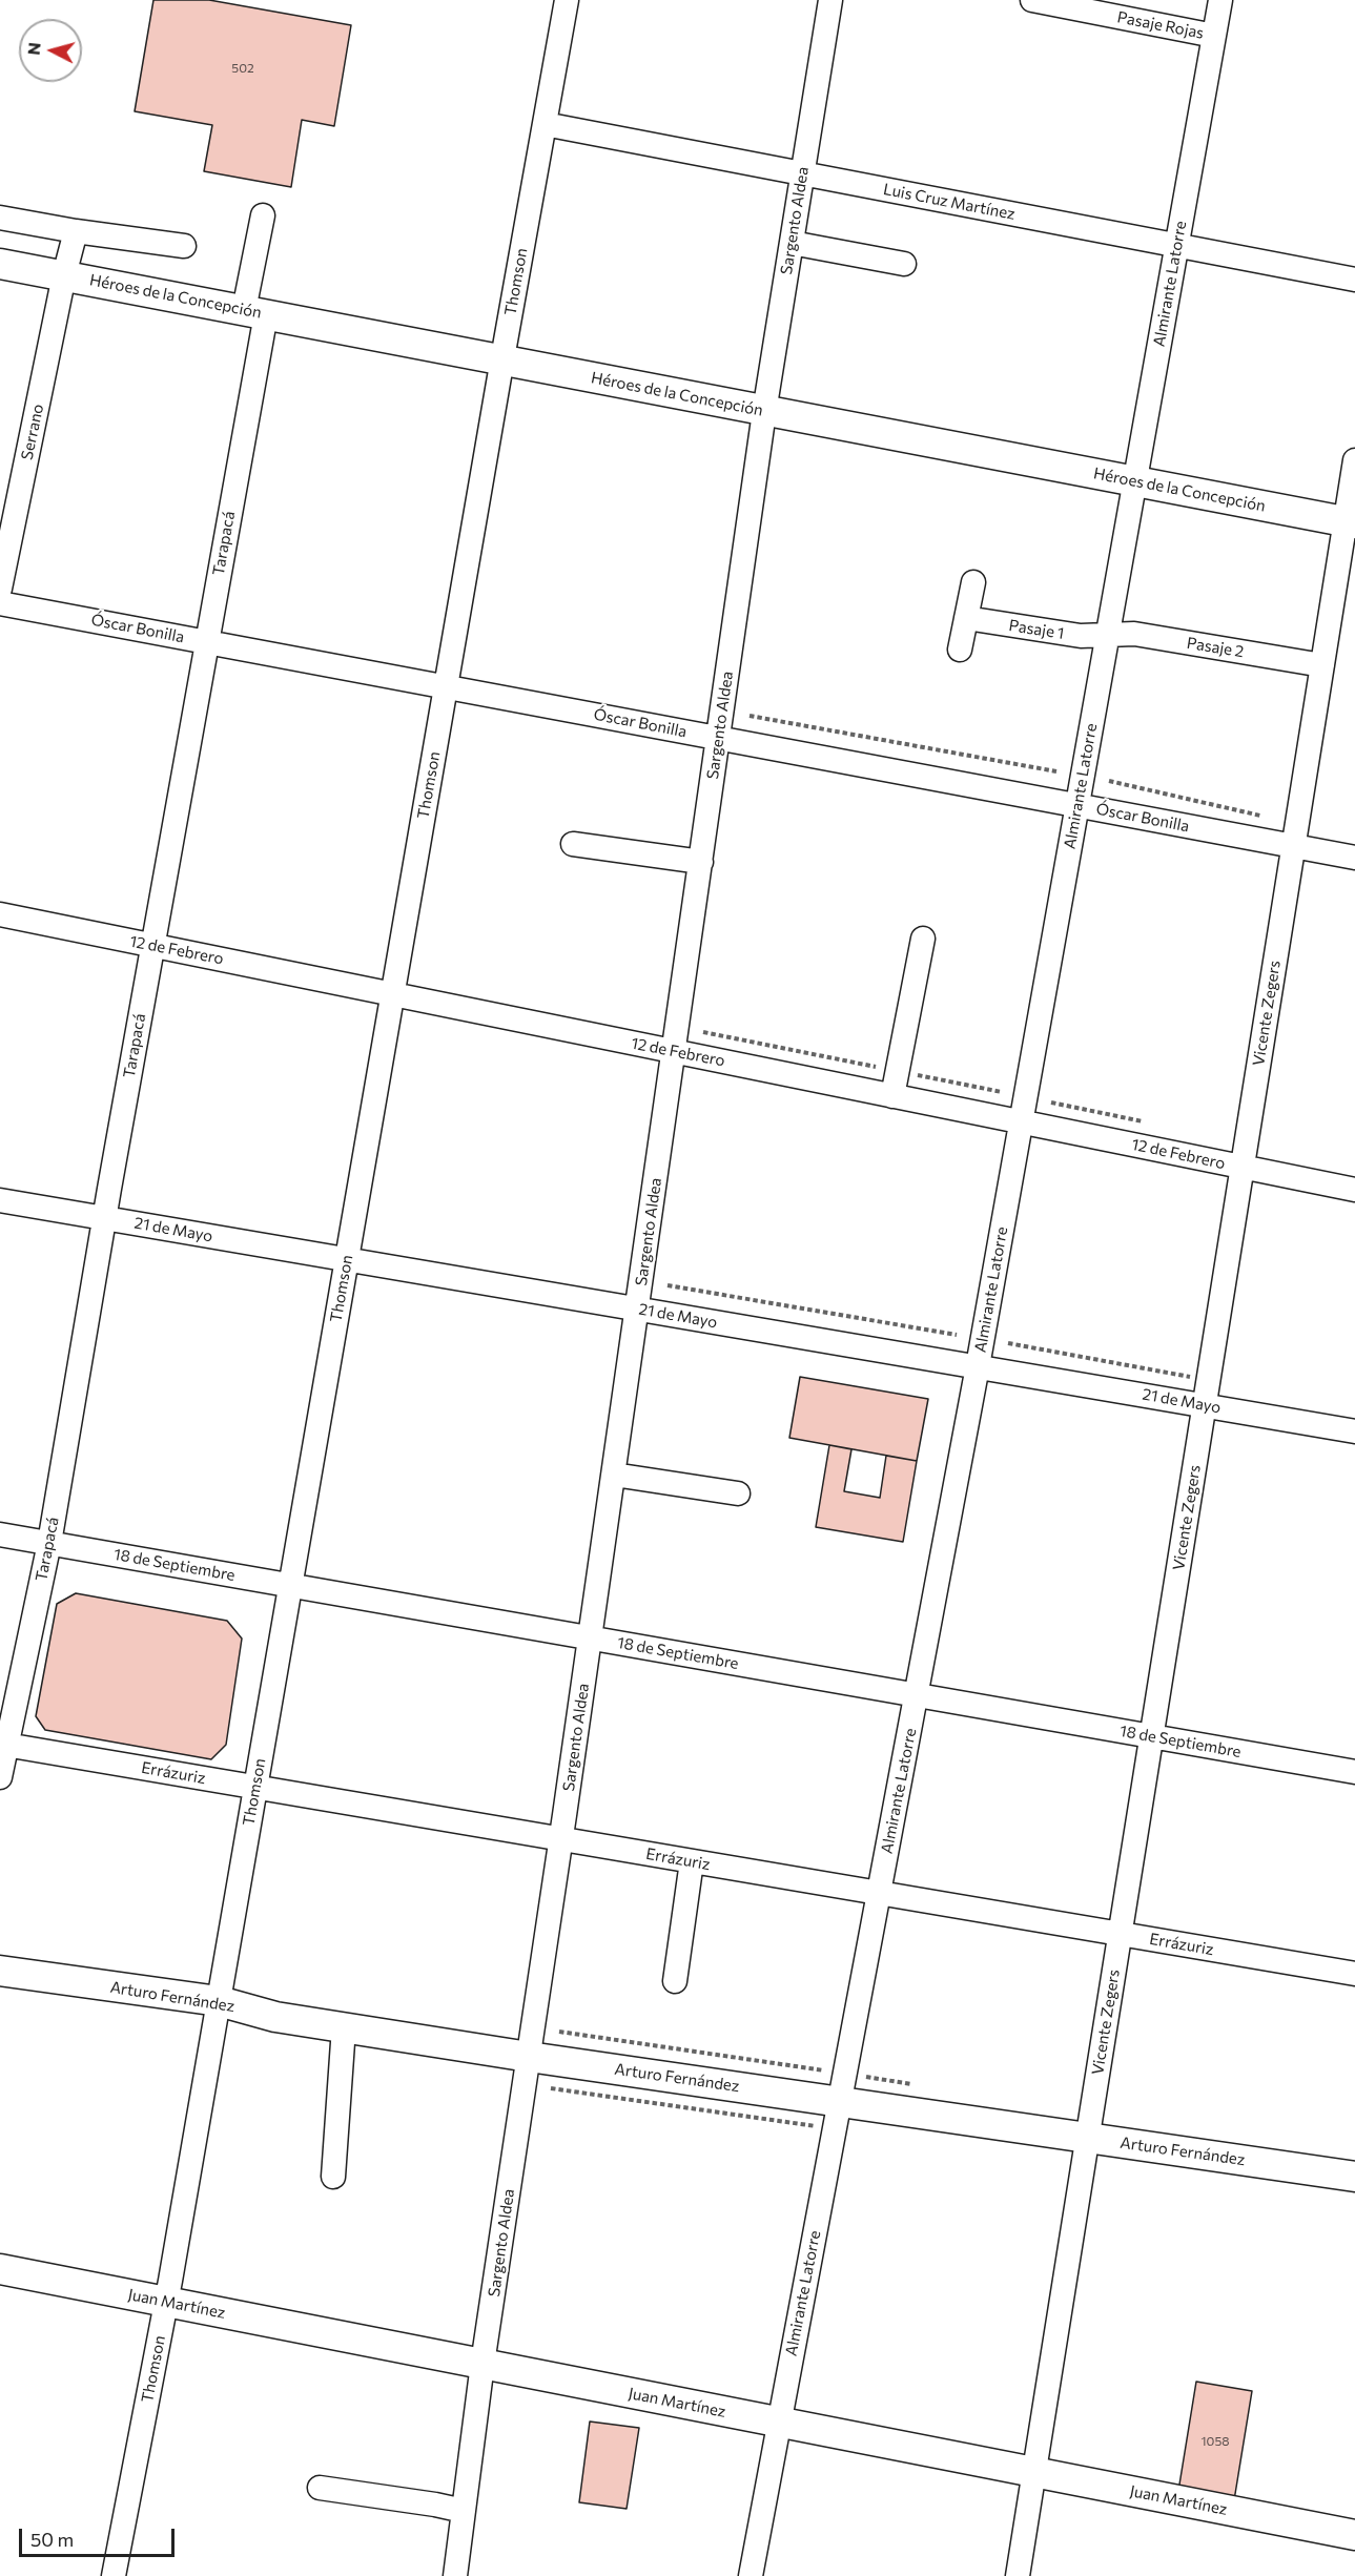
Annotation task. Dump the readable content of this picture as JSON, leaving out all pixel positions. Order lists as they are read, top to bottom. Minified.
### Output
{"streets":{"main road":["Héroes de la Concepción","Arturo Fernández","Juan Martínez"],"street":["Pasaje Rojas","Luis Cruz Martínez","Sargento Aldea","Thomson","Almirante Latorre","Serrano","Tarapacá","Óscar Bonilla","Pasaje 1","Pasaje 2","12 de Febrero","Vicente Zegers","21 de Mayo","18 de Septiembre","Errázuriz"]},"crossings":[["Pasaje Rojas","Almirante Latorre"],["Luis Cruz Martínez","Sargento Aldea"],["Luis Cruz Martínez","Thomson"],["Luis Cruz Martínez","Almirante Latorre"],["Sargento Aldea","Héroes de la Concepción"],["Sargento Aldea","Óscar Bonilla"],["Sargento Aldea","12 de Febrero"],["Sargento Aldea","21 de Mayo"],["Sargento Aldea","18 de Septiembre"],["Sargento Aldea","Errázuriz"],["Sargento Aldea","Arturo Fernández"],["Sargento Aldea","Juan Martínez"],["Thomson","Héroes de la Concepción"],["Thomson","Óscar Bonilla"],["Thomson","12 de Febrero"],["Thomson","21 de Mayo"],["Thomson","18 de Septiembre"],["Thomson","Errázuriz"],["Thomson","Arturo Fernández"],["Thomson","Juan Martínez"],["Almirante Latorre","Héroes de la Concepción"],["Almirante Latorre","Óscar Bonilla"],["Almirante Latorre","Pasaje 1"],["Almirante Latorre","Pasaje 2"],["Almirante Latorre","12 de Febrero"],["Almirante Latorre","21 de Mayo"],["Almirante Latorre","18 de Septiembre"],["Almirante Latorre","Errázuriz"],["Almirante Latorre","Arturo Fernández"],["Almirante Latorre","Juan Martínez"],["Héroes de la Concepción","Serrano"],["Héroes de la Concepción","Tarapacá"],["Héroes de la Concepción","Vicente Zegers"],["Tarapacá","Óscar Bonilla"],["Tarapacá","12 de Febrero"],["Tarapacá","21 de Mayo"],["Tarapacá","18 de Septiembre"],["Tarapacá","Errázuriz"],["Óscar Bonilla","Vicente Zegers"],["Pasaje 1","Pasaje 2"],["Pasaje 2","Vicente Zegers"],["12 de Febrero","Vicente Zegers"],["Vicente Zegers","21 de Mayo"],["Vicente Zegers","18 de Septiembre"],["Vicente Zegers","Errázuriz"],["Vicente Zegers","Arturo Fernández"],["Vicente Zegers","Juan Martínez"]],"house_numbers":["502","1058"],"scale_bar":"50 m","north":"left"}
